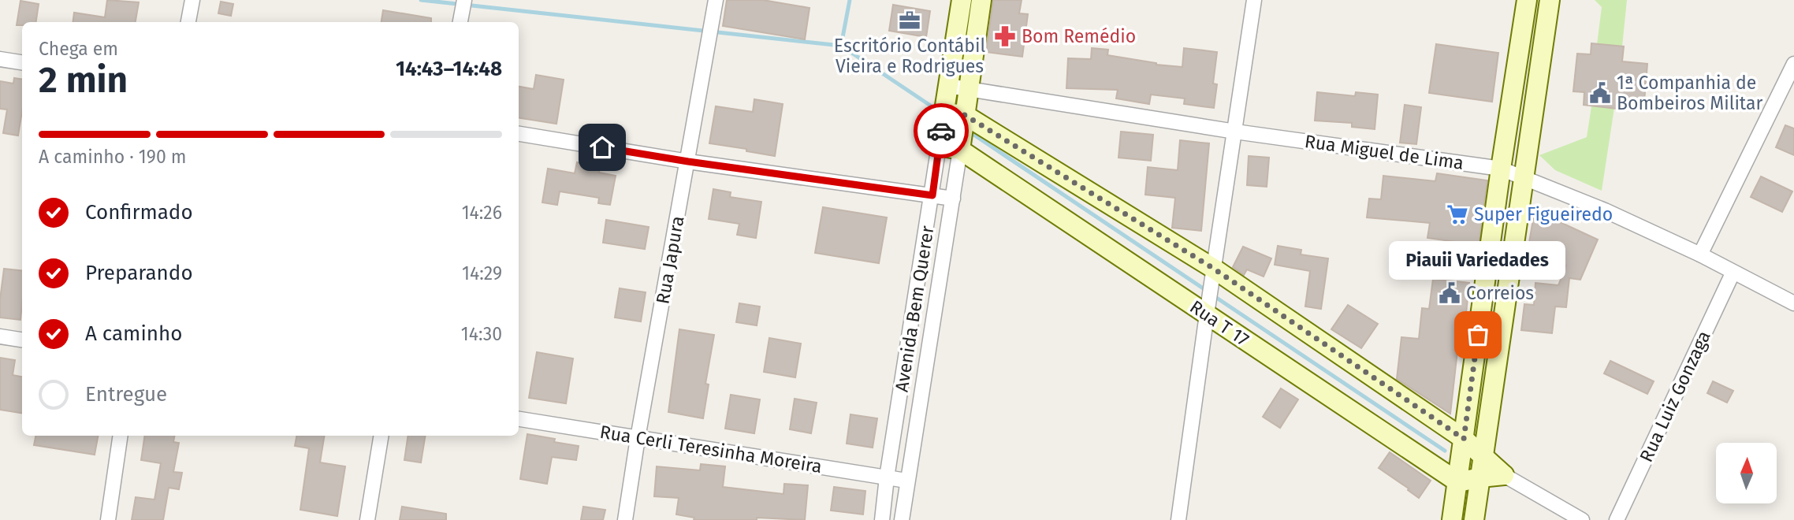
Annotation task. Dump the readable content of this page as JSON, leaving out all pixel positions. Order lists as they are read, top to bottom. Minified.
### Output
{"streets":{"street":["Rua Miguel de Lima","Rua Japura","Avenida Bem Querer","Rua T 17","Rua Luiz Gonzaga","Rua Cerli Teresinha Moreira"]},"crossings":[["Rua Miguel de Lima","Avenida Bem Querer"],["Rua Miguel de Lima","Rua Luiz Gonzaga"],["Rua Japura","Rua Cerli Teresinha Moreira"],["Avenida Bem Querer","Rua T 17"],["Avenida Bem Querer","Rua Cerli Teresinha Moreira"]],"places":{"office":["Escritório Contábil Vieira e Rodrigues"],"pharmacy":["Bom Remédio"],"public building":["1ª Companhia de Bombeiros Militar","Correios"],"supermarket":["Super Figueiredo"],"other":["Piauii Variedades"]},"north":"top","page":{"heading":["2 min","Chega em","14:43–14:48"],"bar":"A caminho · 190 m","list":[["Confirmado","14:26"],["Preparando","14:29"],["A caminho","14:30"],"Entregue"],"bubble":"Piauii Variedades"}}
